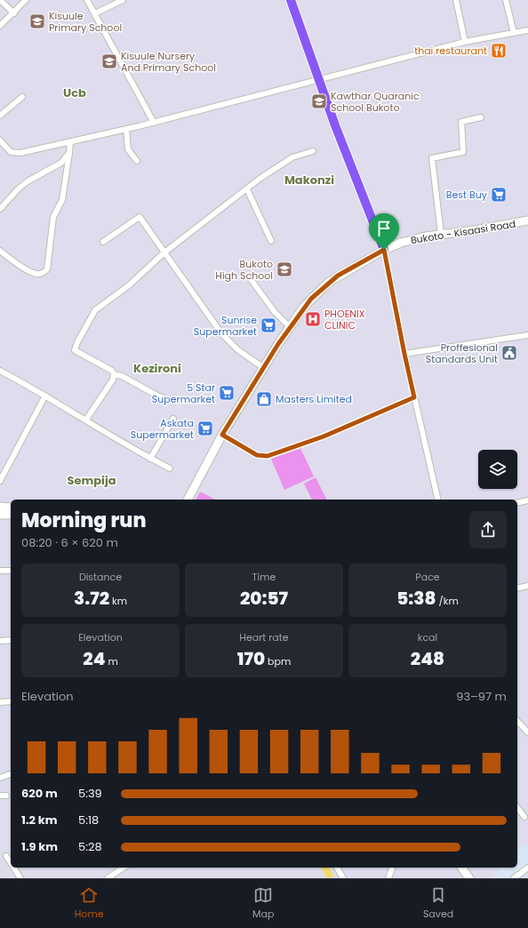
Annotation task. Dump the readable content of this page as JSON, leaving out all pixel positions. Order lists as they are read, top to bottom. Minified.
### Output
{"streets":{"main road":["Bukoto - Kisaasi Road"]},"districts":["Ucb","Makonzi","Kezironi","Sempija"],"places":{"school or university":["Kisuule Primary School","Kisuule Nursery And Primary School","Kawthar Quaranic School Bukoto","Bukoto High School"],"restaurant":["thai restaurant"],"supermarket":["Best Buy","Sunrise Supermarket","5 Star Supermarket","Askata Supermarket"],"hospital":["PHOENIX CLINIC"],"public building":["Proffesional Standards Unit"],"shop":["Masters Limited"]},"page":{"heading":["Morning run","08:20 · 6 × 620 m"],"stats":[["Distance","3.72 km"],["Time","20:57"],["Pace","5:38 /km"],["Elevation","24 m"],["Heart rate","170 bpm"],["kcal","248"]],"chart":["Elevation","93–97 m"],"list":[{"name":"620 m","note":"5:39"},{"name":"1.2 km","note":"5:18"},{"name":"1.9 km","note":"5:28"}],"tabs":["Home","Map","Saved"]}}
